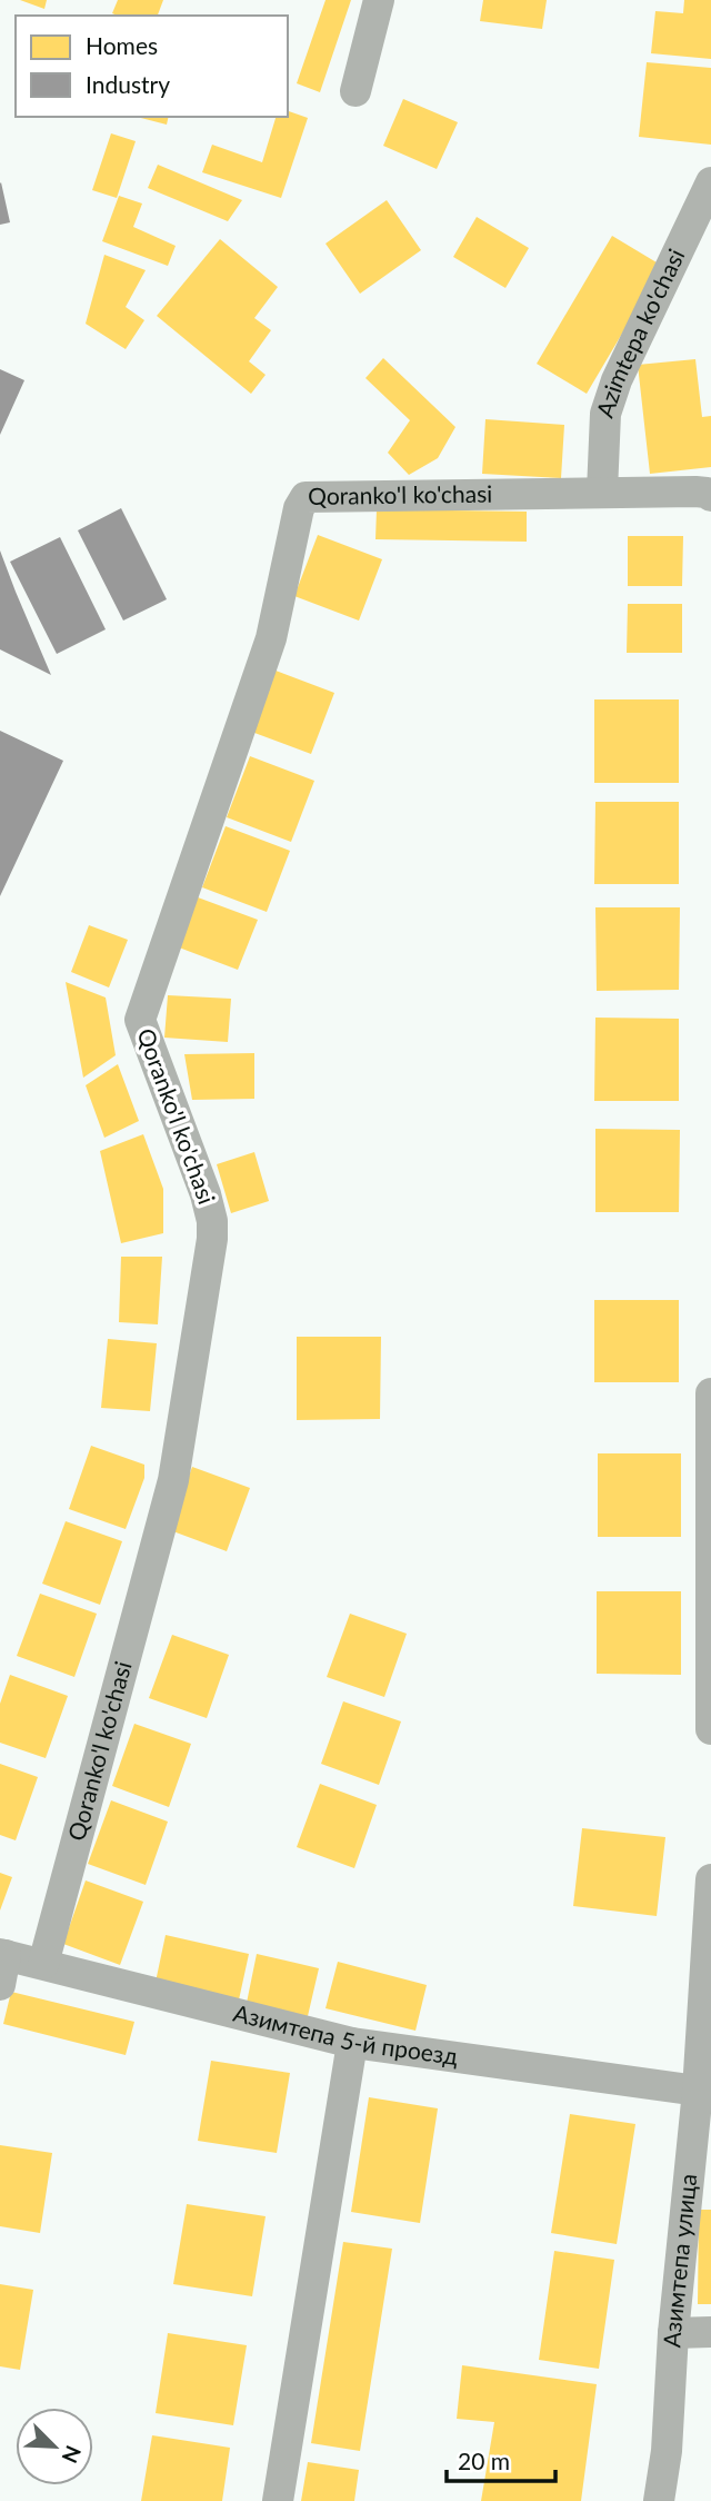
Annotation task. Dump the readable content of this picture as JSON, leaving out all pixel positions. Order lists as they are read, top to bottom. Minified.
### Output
{"streets":{"street":["Azimtepa ko'chasi","Qoranko'l ko'chasi","Азимтепа 5-й проезд","Азимтепа улица"]},"crossings":[["Azimtepa ko'chasi","Qoranko'l ko'chasi"],["Qoranko'l ko'chasi","Азимтепа 5-й проезд"],["Азимтепа 5-й проезд","Азимтепа улица"]],"legend":["Homes","Industry"],"scale_bar":"20 m","north":"bottom right"}
